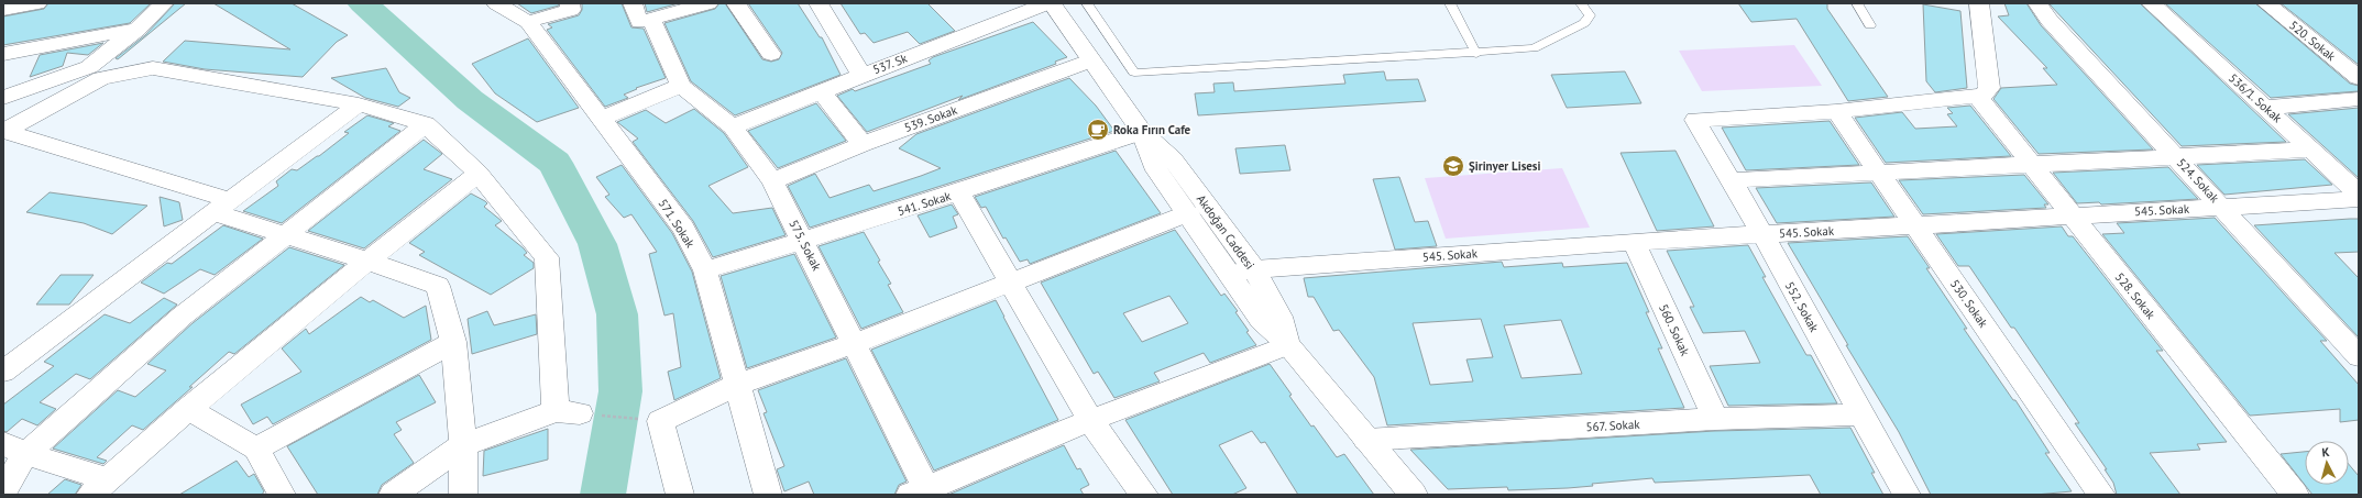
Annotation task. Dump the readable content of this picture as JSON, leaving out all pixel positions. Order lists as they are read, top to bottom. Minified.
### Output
{"streets":{"street":["520. Sokak","537. Sk","536/1. Sokak","539. Sokak","524. Sokak","541. Sokak","545. Sokak","571. Sokak","Akdoğan Caddesi","575. Sokak","528. Sokak","530. Sokak","552. Sokak","560. Sokak","567. Sokak"]},"crossings":[["537. Sk","Akdoğan Caddesi"],["537. Sk","575. Sokak"],["539. Sokak","Akdoğan Caddesi"],["539. Sokak","575. Sokak"],["524. Sokak","545. Sokak"],["541. Sokak","571. Sokak"],["541. Sokak","Akdoğan Caddesi"],["541. Sokak","575. Sokak"],["545. Sokak","Akdoğan Caddesi"],["545. Sokak","528. Sokak"],["545. Sokak","530. Sokak"],["545. Sokak","552. Sokak"],["545. Sokak","560. Sokak"],["Akdoğan Caddesi","567. Sokak"],["530. Sokak","552. Sokak"],["552. Sokak","567. Sokak"],["560. Sokak","567. Sokak"]],"places":{"cafe":["Roka Fırın Cafe"],"school or university":["Şirinyer Lisesi"]},"north":"top"}
